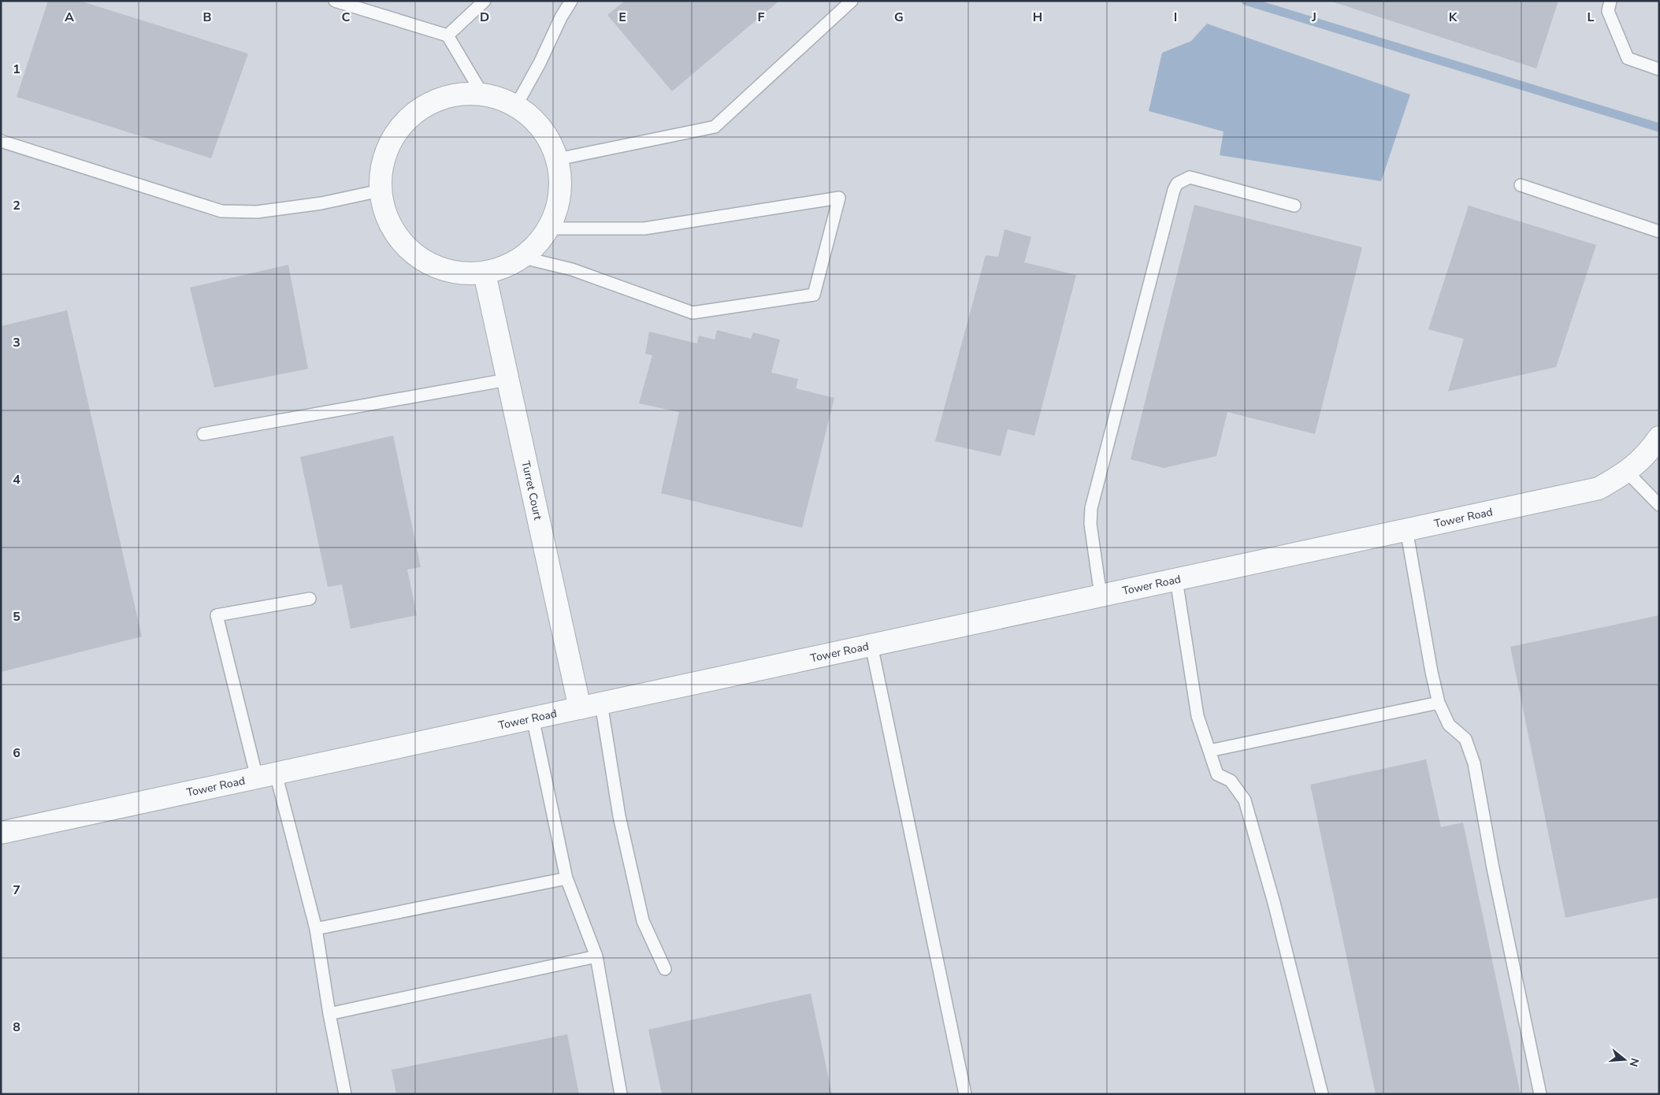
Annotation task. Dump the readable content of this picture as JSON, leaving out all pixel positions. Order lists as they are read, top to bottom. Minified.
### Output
{"streets":{"street":["Turret Court","Tower Road"]},"crossings":[["Turret Court","Tower Road"]],"north":"right","grid":{"columns":["A","B","C","D","E","F","G","H","I","J","K","L"],"rows":["1","2","3","4","5","6","7","8"]}}
